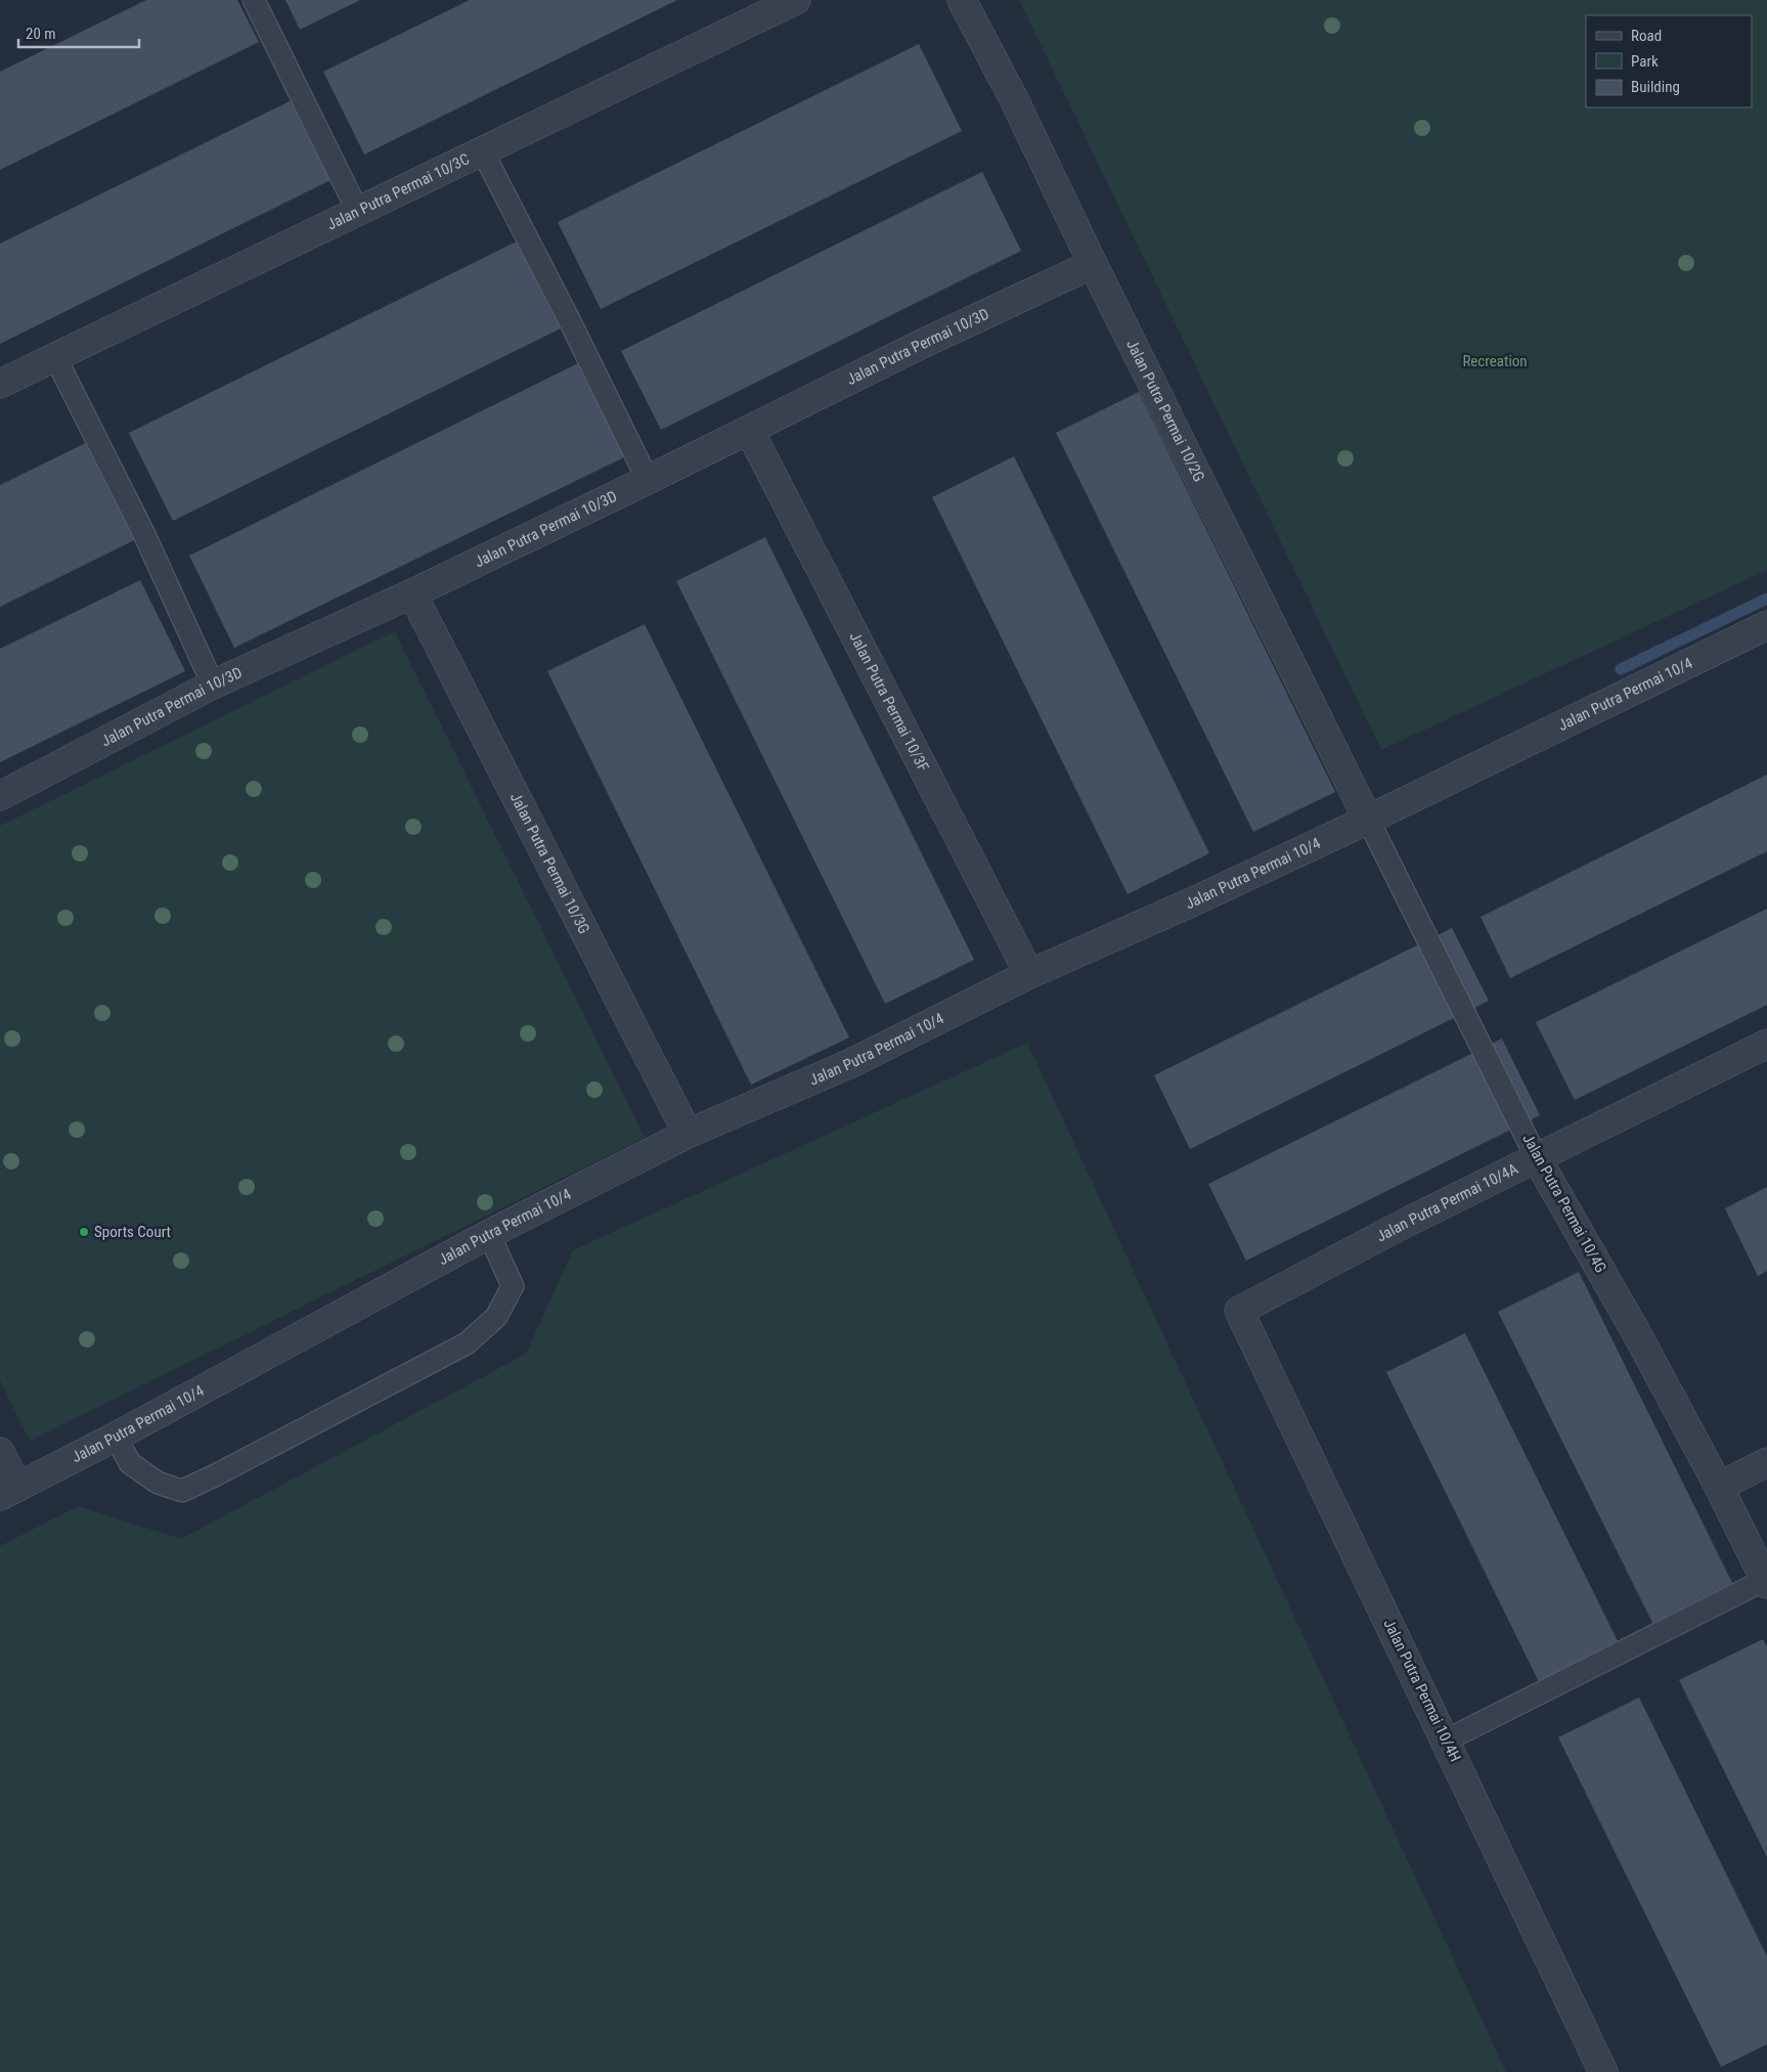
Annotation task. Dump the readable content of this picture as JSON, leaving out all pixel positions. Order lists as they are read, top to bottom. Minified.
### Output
{"streets":{"street":["Jalan Putra Permai 10/3C","Jalan Putra Permai 10/3D","Jalan Putra Permai 10/2G","Jalan Putra Permai 10/4","Jalan Putra Permai 10/3F","Jalan Putra Permai 10/3G","Jalan Putra Permai 10/4A","Jalan Putra Permai 10/4G","Jalan Putra Permai 10/4H"]},"crossings":[["Jalan Putra Permai 10/3D","Jalan Putra Permai 10/2G"],["Jalan Putra Permai 10/3D","Jalan Putra Permai 10/3F"],["Jalan Putra Permai 10/3D","Jalan Putra Permai 10/3G"],["Jalan Putra Permai 10/2G","Jalan Putra Permai 10/4"],["Jalan Putra Permai 10/2G","Jalan Putra Permai 10/4G"],["Jalan Putra Permai 10/4","Jalan Putra Permai 10/3F"],["Jalan Putra Permai 10/4","Jalan Putra Permai 10/3G"],["Jalan Putra Permai 10/4","Jalan Putra Permai 10/4G"],["Jalan Putra Permai 10/4A","Jalan Putra Permai 10/4G"],["Jalan Putra Permai 10/4A","Jalan Putra Permai 10/4H"]],"parks":["Recreation"],"places":["Sports Court"],"legend":["Road","Park","Building"],"scale_bar":"20 m"}
